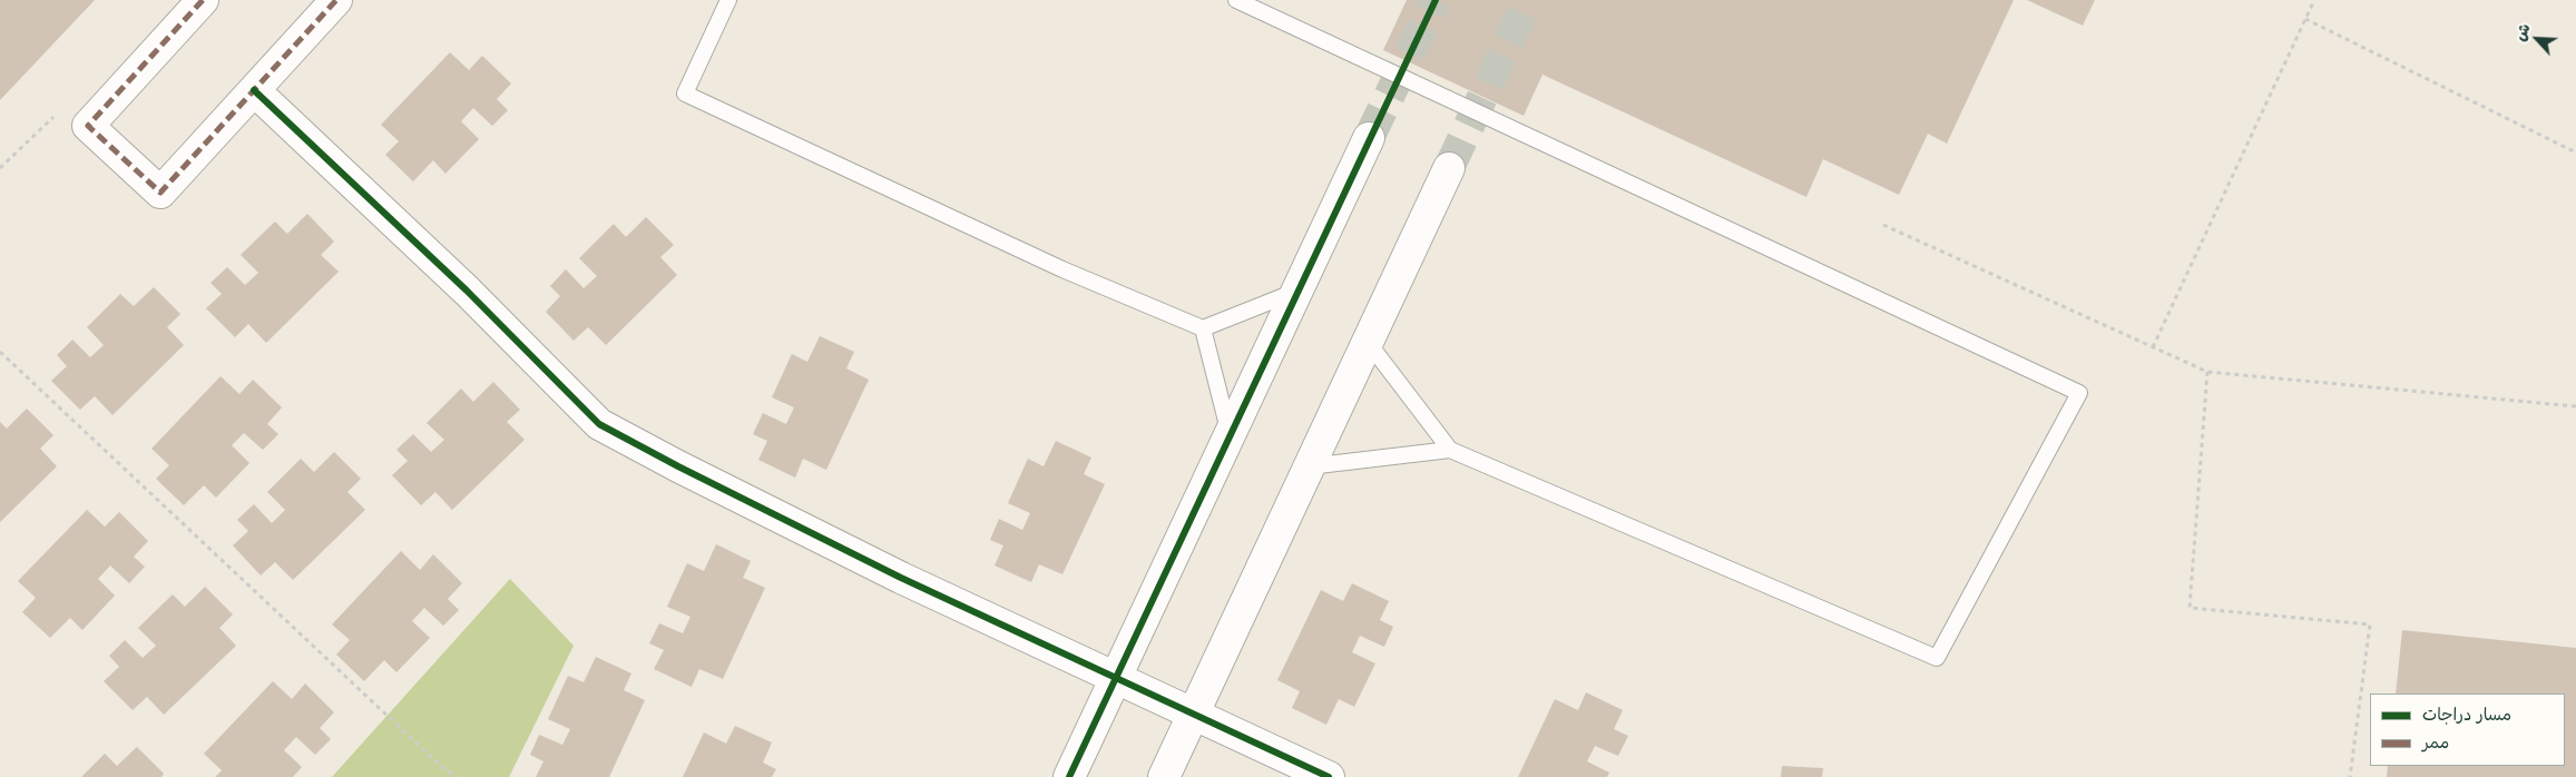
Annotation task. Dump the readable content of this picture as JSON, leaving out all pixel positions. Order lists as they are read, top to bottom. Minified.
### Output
{"legend":["مسار دراجات","ممر"],"north":"top left"}
